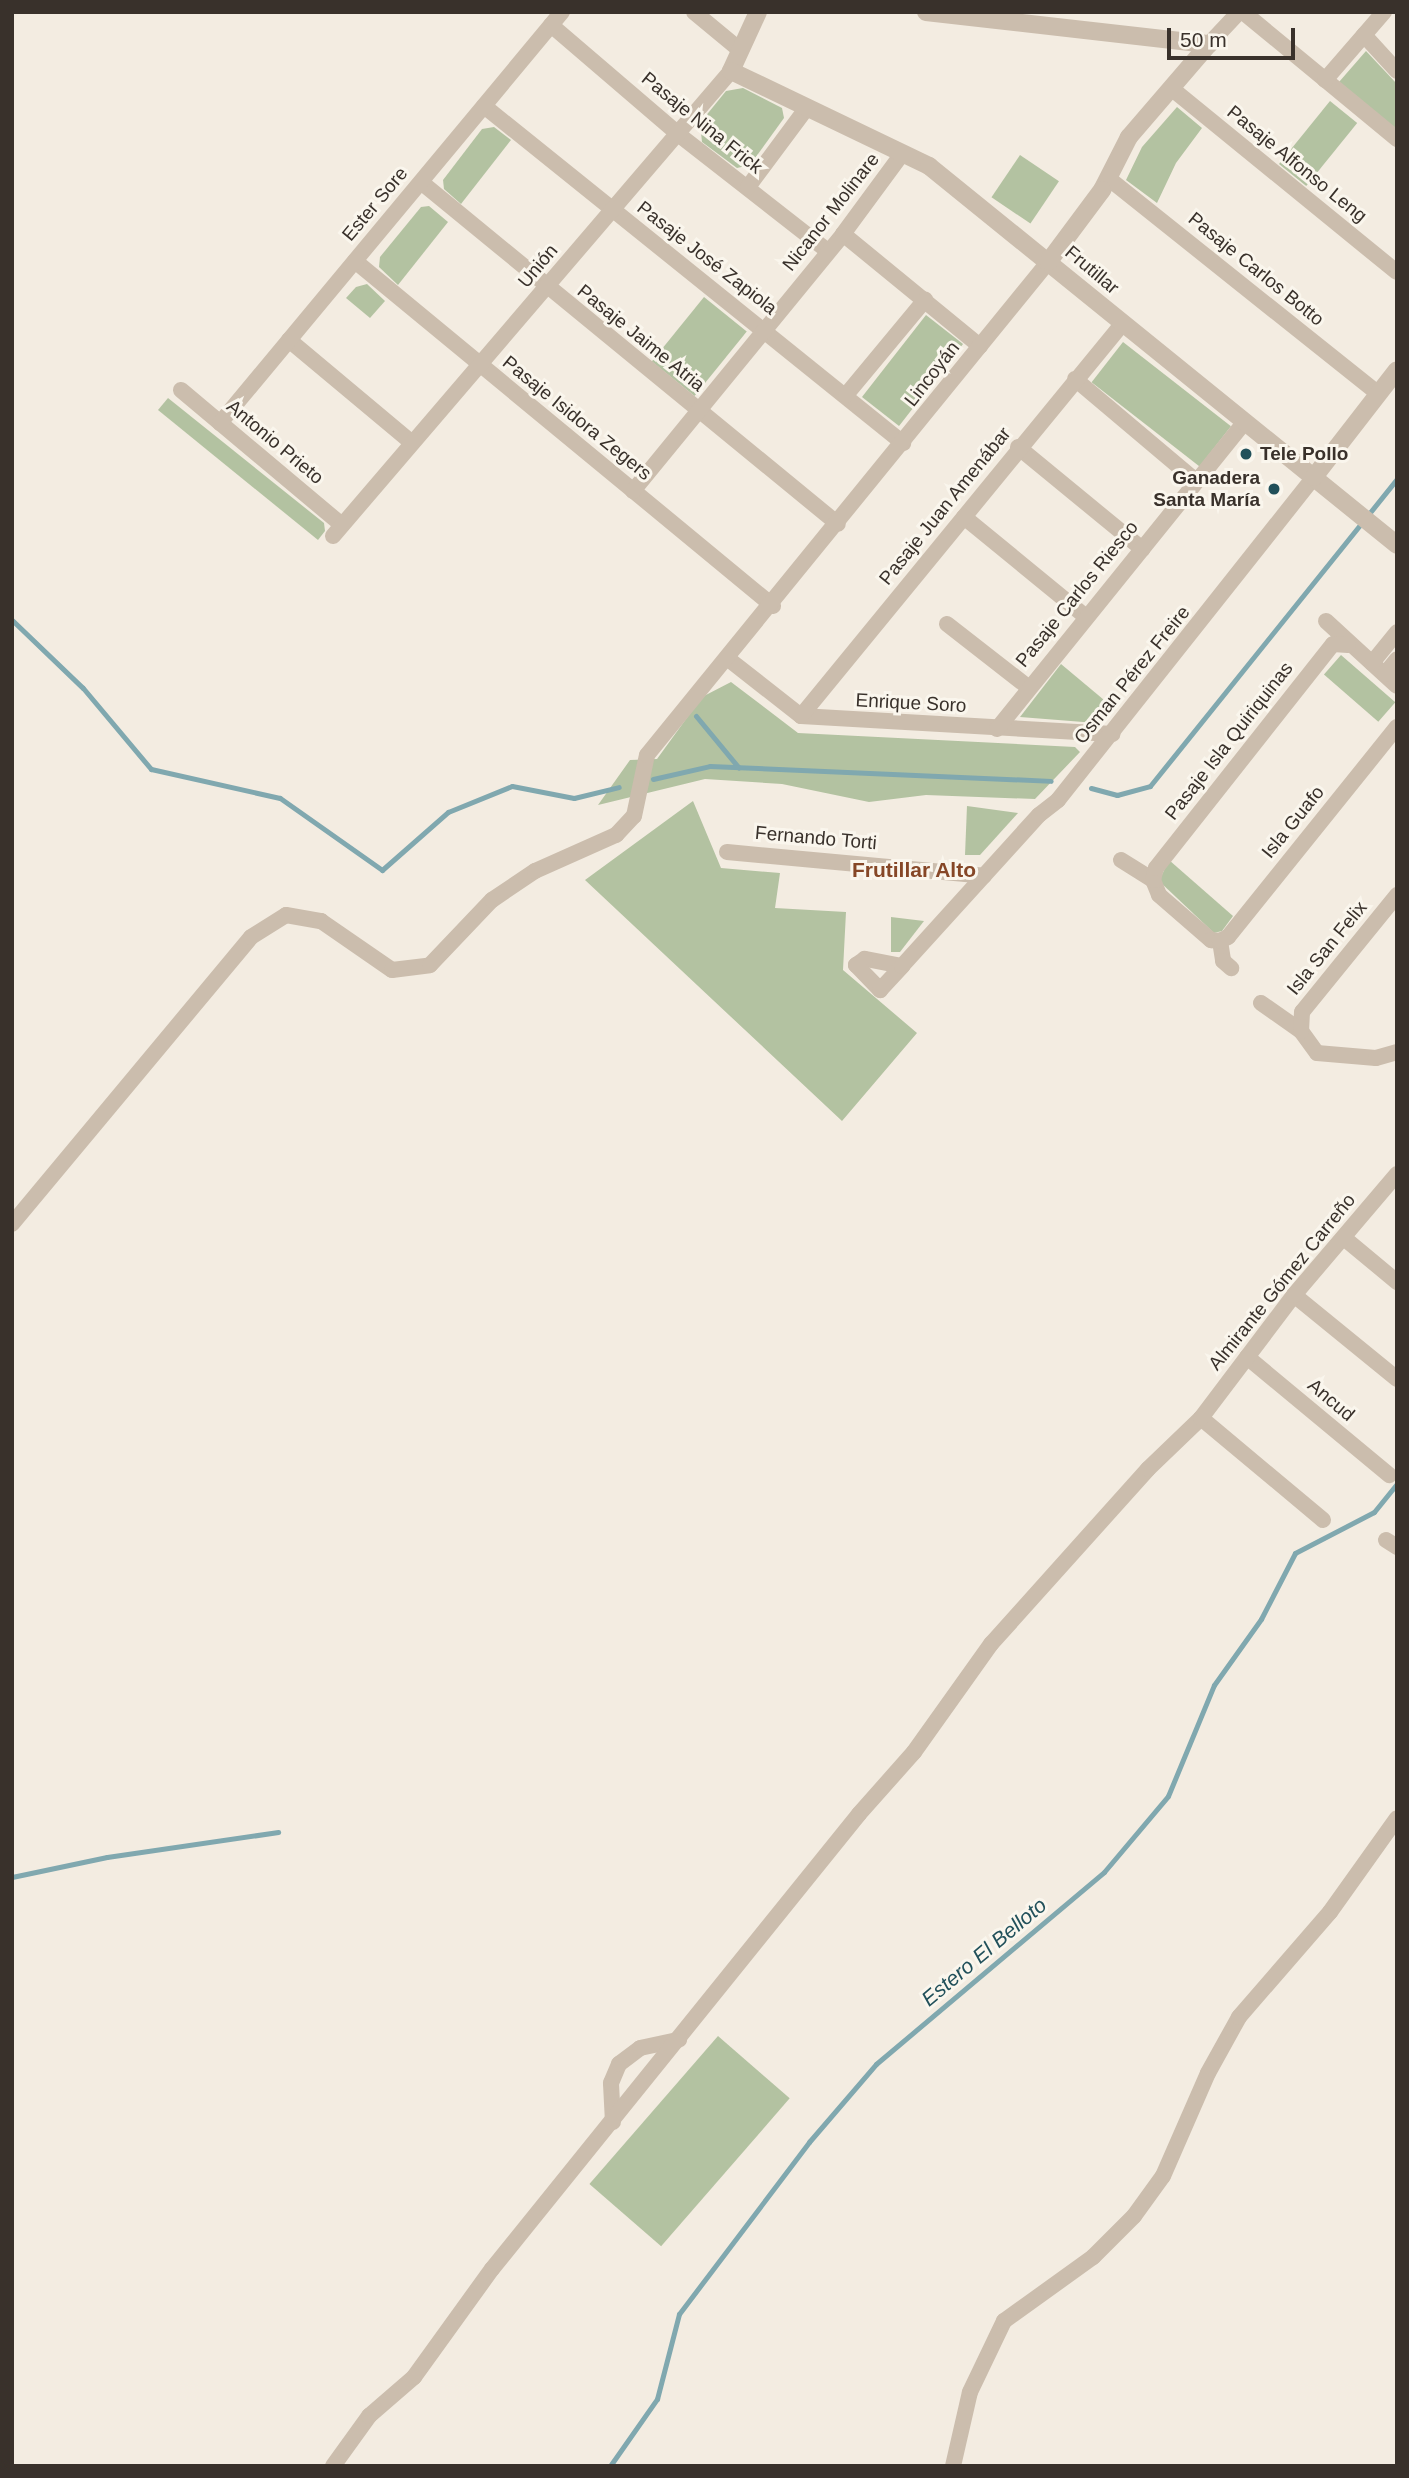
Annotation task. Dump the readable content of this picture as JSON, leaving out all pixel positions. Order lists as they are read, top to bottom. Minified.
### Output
{"streets":{"street":["Pasaje Nina Frick","Pasaje Alfonso Leng","Ester Sore","Nicanor Molinare","Pasaje José Zapiola","Unión","Pasaje Carlos Botto","Frutillar","Pasaje Jaime Atria","Lincoyán","Pasaje Isidora Zegers","Antonio Prieto","Pasaje Juan Amenábar","Pasaje Carlos Riesco","Osman Pérez Freire","Enrique Soro","Pasaje Isla Quiriquinas","Isla Guafo","Fernando Torti","Isla San Felix","Almirante Gómez Carreño","Ancud"]},"crossings":[["Pasaje Nina Frick","Ester Sore"],["Pasaje Nina Frick","Nicanor Molinare"],["Pasaje Nina Frick","Unión"],["Pasaje Alfonso Leng","Lincoyán"],["Ester Sore","Pasaje José Zapiola"],["Ester Sore","Pasaje Jaime Atria"],["Ester Sore","Pasaje Isidora Zegers"],["Ester Sore","Antonio Prieto"],["Nicanor Molinare","Pasaje José Zapiola"],["Nicanor Molinare","Frutillar"],["Nicanor Molinare","Pasaje Jaime Atria"],["Nicanor Molinare","Pasaje Isidora Zegers"],["Pasaje José Zapiola","Unión"],["Pasaje José Zapiola","Lincoyán"],["Unión","Frutillar"],["Unión","Pasaje Jaime Atria"],["Unión","Pasaje Isidora Zegers"],["Unión","Antonio Prieto"],["Pasaje Carlos Botto","Lincoyán"],["Pasaje Carlos Botto","Osman Pérez Freire"],["Frutillar","Lincoyán"],["Frutillar","Pasaje Juan Amenábar"],["Frutillar","Pasaje Carlos Riesco"],["Frutillar","Osman Pérez Freire"],["Pasaje Jaime Atria","Lincoyán"],["Lincoyán","Pasaje Isidora Zegers"],["Pasaje Juan Amenábar","Enrique Soro"],["Pasaje Carlos Riesco","Enrique Soro"],["Osman Pérez Freire","Enrique Soro"],["Osman Pérez Freire","Fernando Torti"],["Almirante Gómez Carreño","Ancud"]],"districts":["Frutillar Alto"],"water":["Estero El Belloto"],"places":["Tele Pollo","Ganadera Santa María"],"scale_bar":"50 m"}
